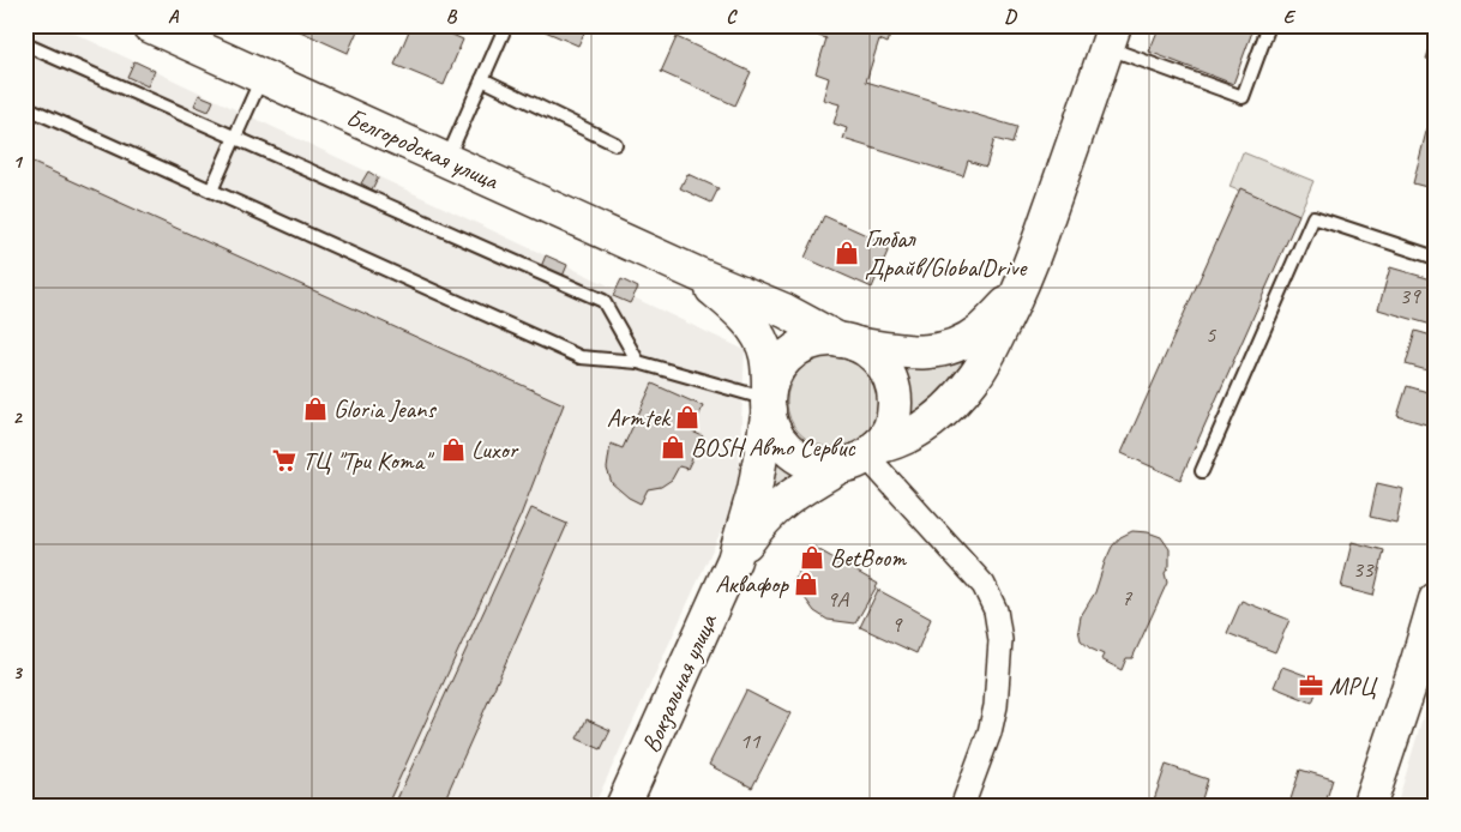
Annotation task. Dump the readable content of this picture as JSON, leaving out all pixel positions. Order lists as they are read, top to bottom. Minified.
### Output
{"streets":{"main road":["Белгородская улица","Вокзальная улица"]},"crossings":[["Белгородская улица","Вокзальная улица"]],"places":{"shop":["Глобал Драйв/GlobalDrive","Gloria Jeans","Armtek","BOSH Авто Сервис","Luxor","BetBoom","Аквафор"],"supermarket":["ТЦ \"Три Кота\""],"office":["МРЦ"]},"house_numbers":["39","5","33","7","9А","9","11"],"grid":{"columns":["A","B","C","D","E"],"rows":["1","2","3"]}}
